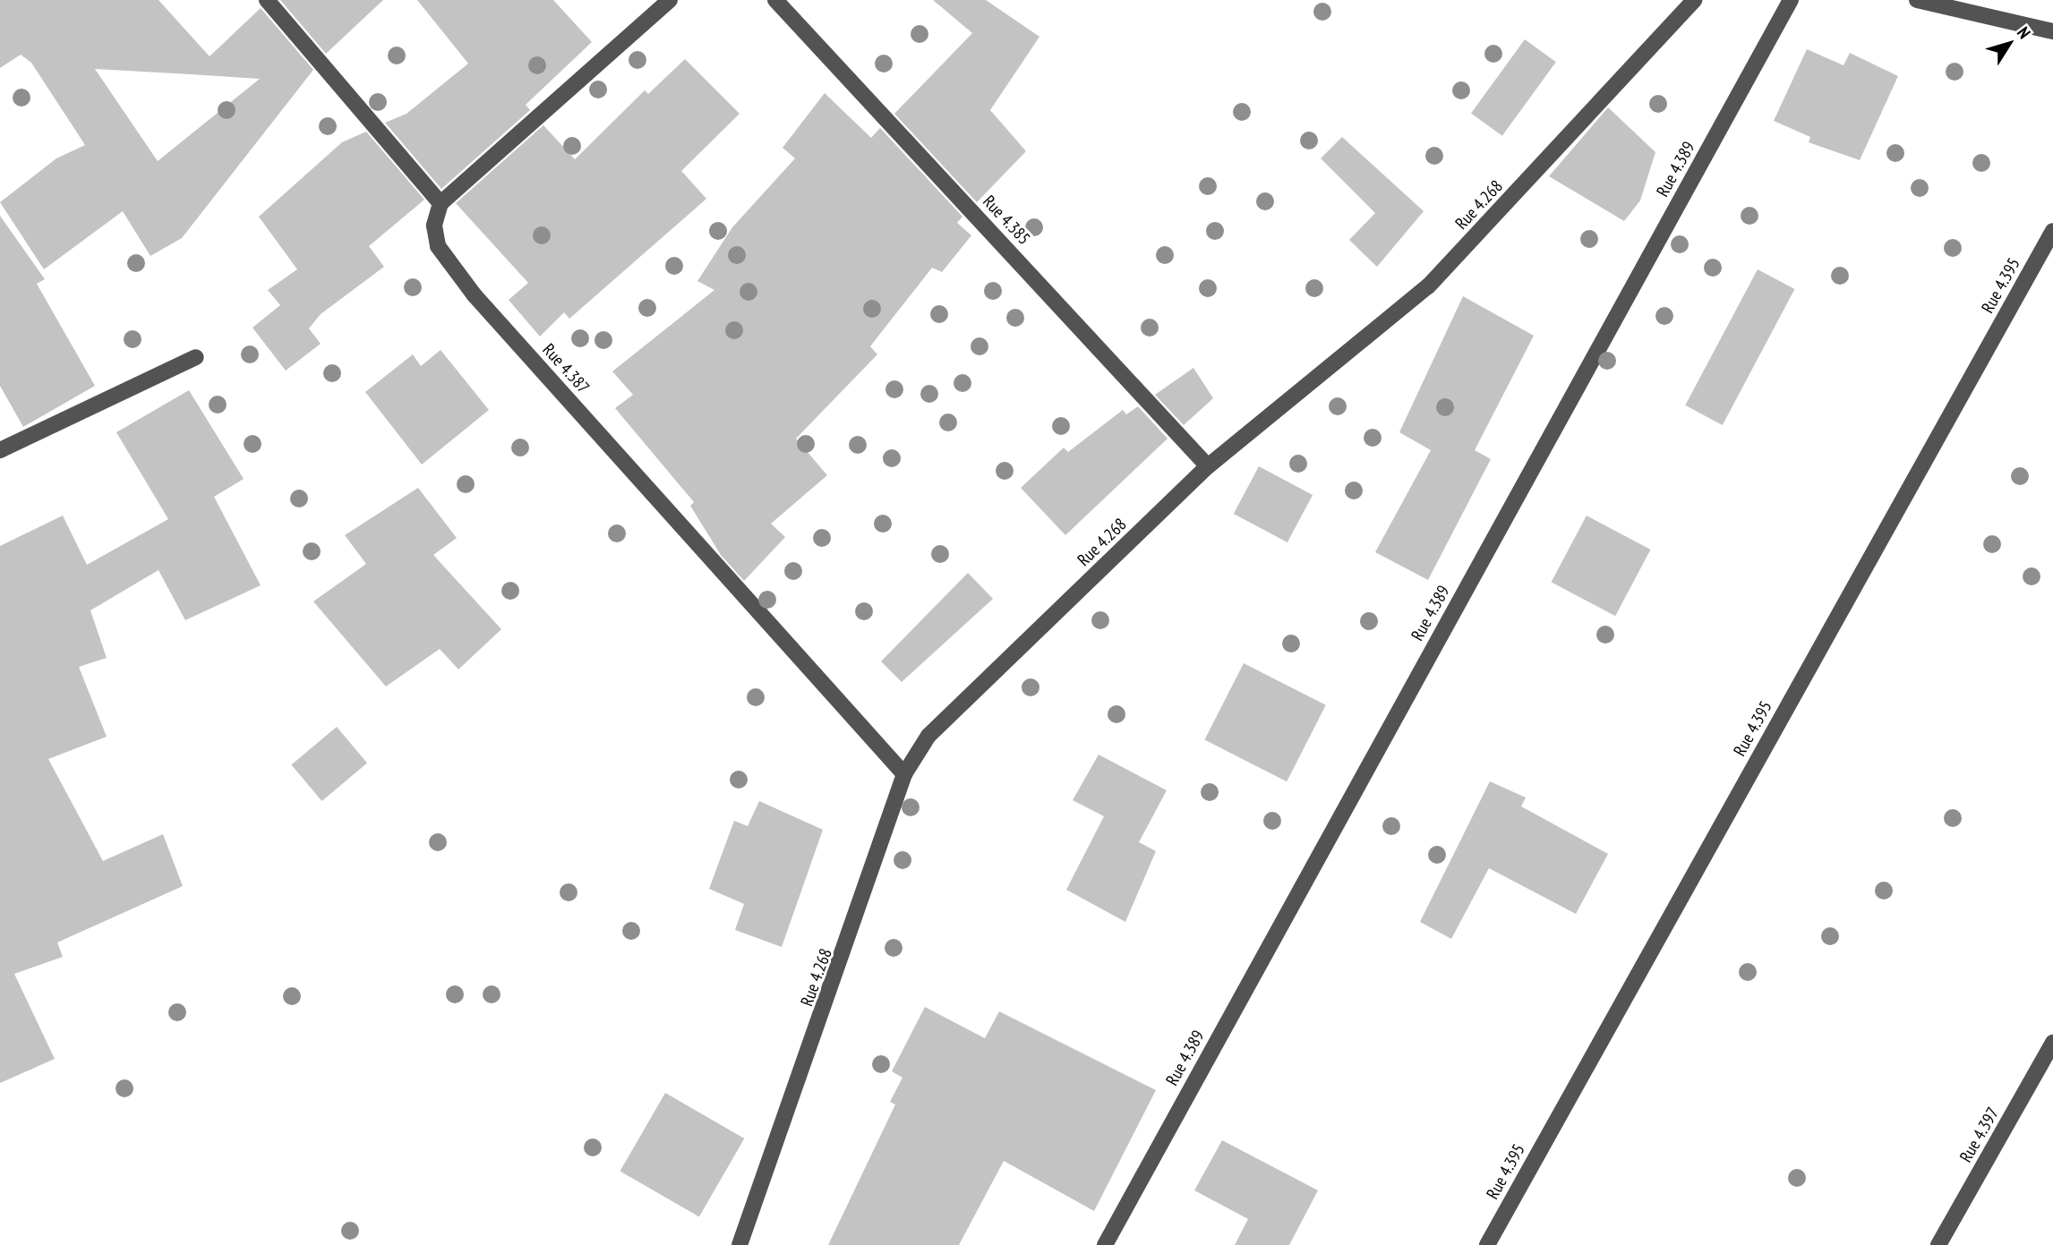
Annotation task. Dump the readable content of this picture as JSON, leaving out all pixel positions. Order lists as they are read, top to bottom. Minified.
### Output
{"streets":{"street":["Rue 4.389","Rue 4.268","Rue 4.385","Rue 4.395","Rue 4.387","Rue 4.397"]},"crossings":[["Rue 4.268","Rue 4.385"],["Rue 4.268","Rue 4.387"]],"north":"top right"}
